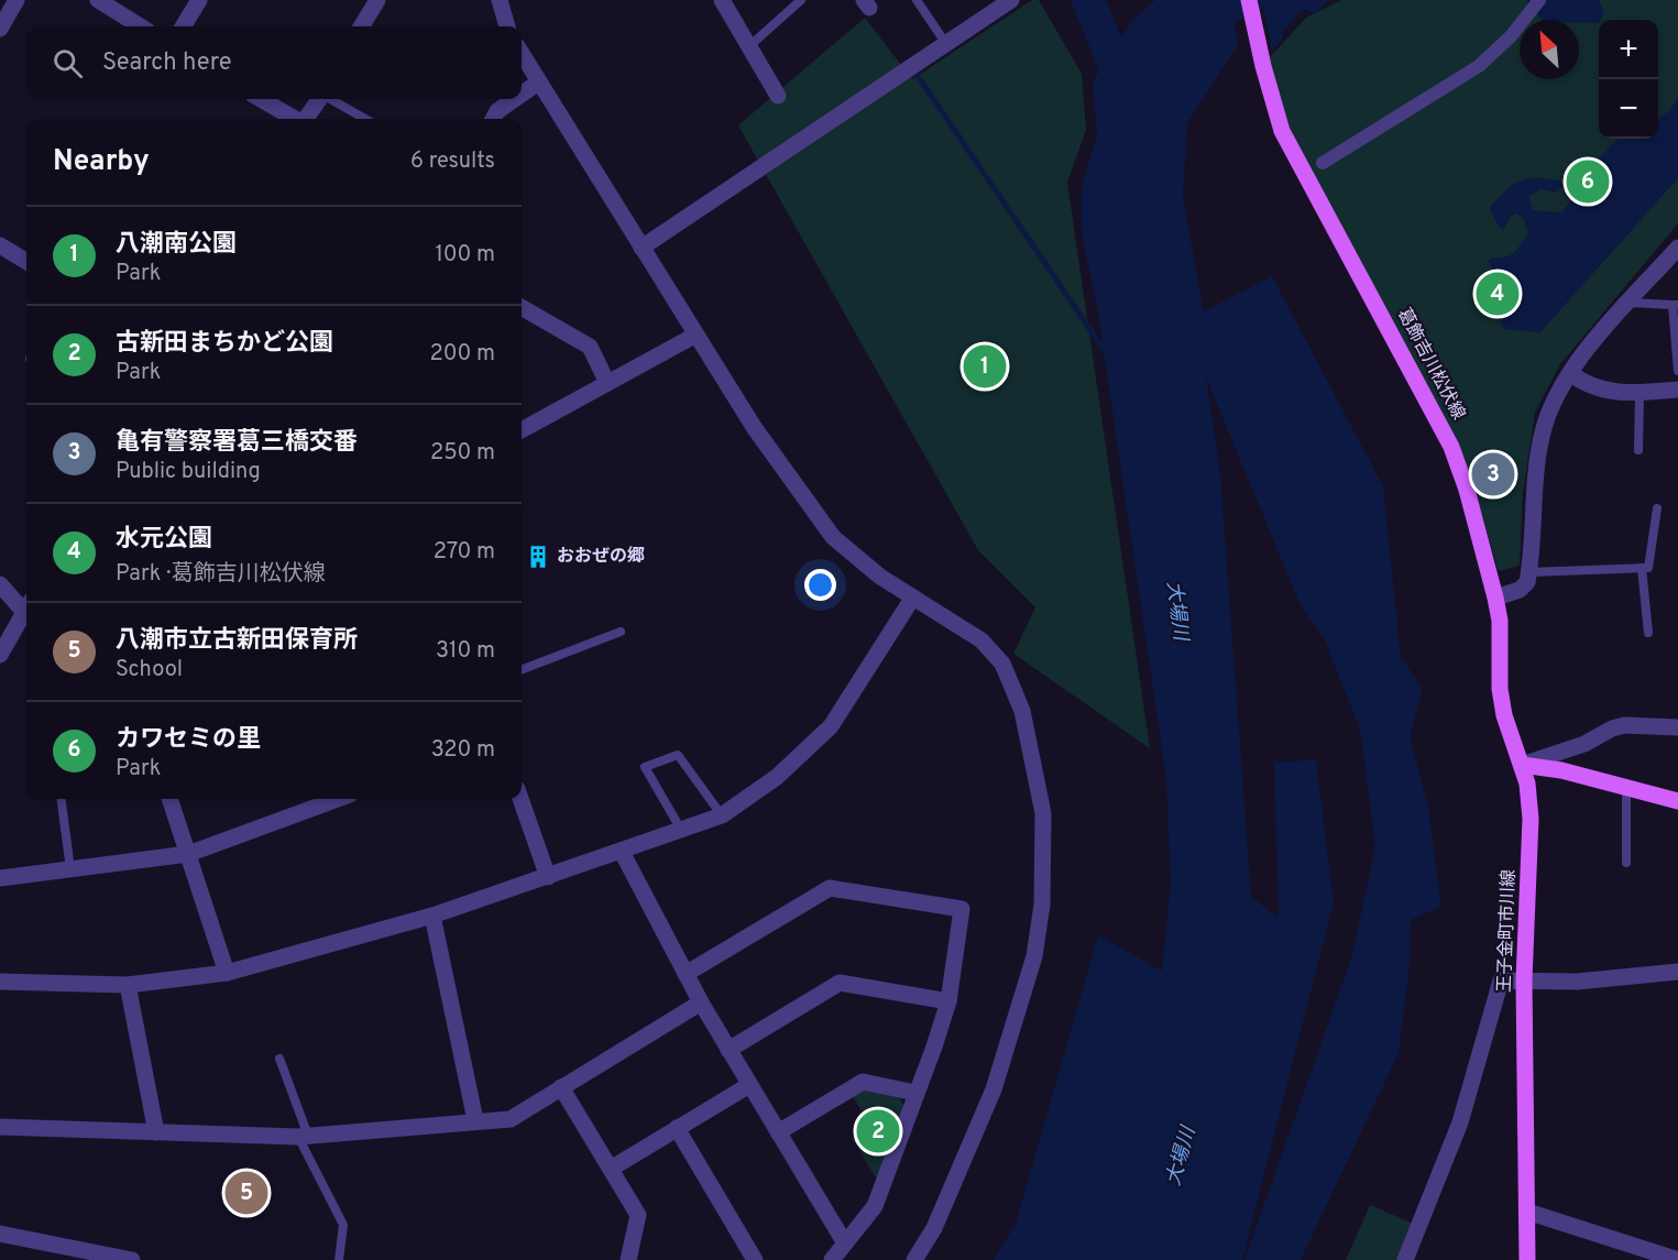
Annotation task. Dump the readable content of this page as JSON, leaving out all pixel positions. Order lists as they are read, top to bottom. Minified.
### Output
{"streets":{"main road":["葛飾吉川松伏線","王子金町市川線"]},"crossings":[["葛飾吉川松伏線","王子金町市川線"]],"water":["大場川"],"places":{"building":["おおぜの郷"]},"north":"top left","page":{"map_buttons":["+","−"],"search":"Search here","heading":["Nearby","6 results"],"pins":["6","4","1","3","2","5"],"list":[{"mark":"1","name":"八潮南公園","note":"Park","value":"100 m"},{"mark":"2","name":"古新田まちかど公園","note":"Park","value":"200 m"},{"mark":"3","name":"亀有警察署葛三橋交番","note":"Public building","value":"250 m"},{"mark":"4","name":"水元公園","note":"Park · 葛飾吉川松伏線","value":"270 m"},{"mark":"5","name":"八潮市立古新田保育所","note":"School","value":"310 m"},{"mark":"6","name":"カワセミの里","note":"Park","value":"320 m"}]}}
